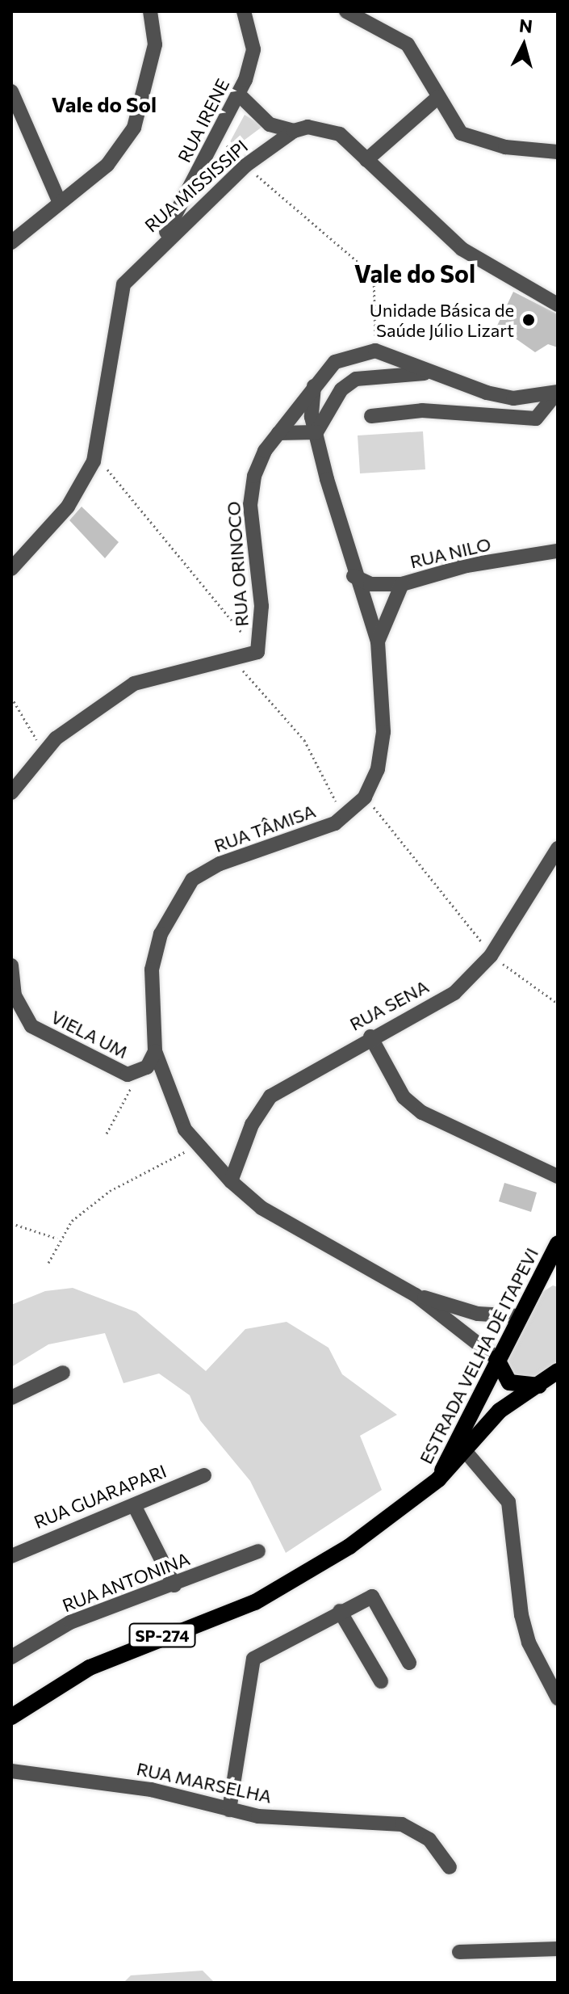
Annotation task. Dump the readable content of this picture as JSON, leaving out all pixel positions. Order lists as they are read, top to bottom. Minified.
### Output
{"streets":{"main road":["ESTRADA VELHA DE ITAPEVI","SP-274"],"street":["RUA IRENE","RUA MISSISSIPI","RUA NILO","RUA ORINOCO","RUA TÂMISA","RUA SENA","VIELA UM","RUA GUARAPARI","RUA ANTONINA","RUA MARSELHA"]},"crossings":[["RUA IRENE","RUA MISSISSIPI"],["RUA NILO","RUA TÂMISA"],["RUA ORINOCO","RUA TÂMISA"],["RUA TÂMISA","RUA SENA"],["RUA TÂMISA","VIELA UM"],["RUA TÂMISA","ESTRADA VELHA DE ITAPEVI"],["ESTRADA VELHA DE ITAPEVI","SP-274"]],"districts":["Vale do Sol","Vale do Sol"],"places":["Unidade Básica de Saúde Júlio Lizart"],"north":"top"}
